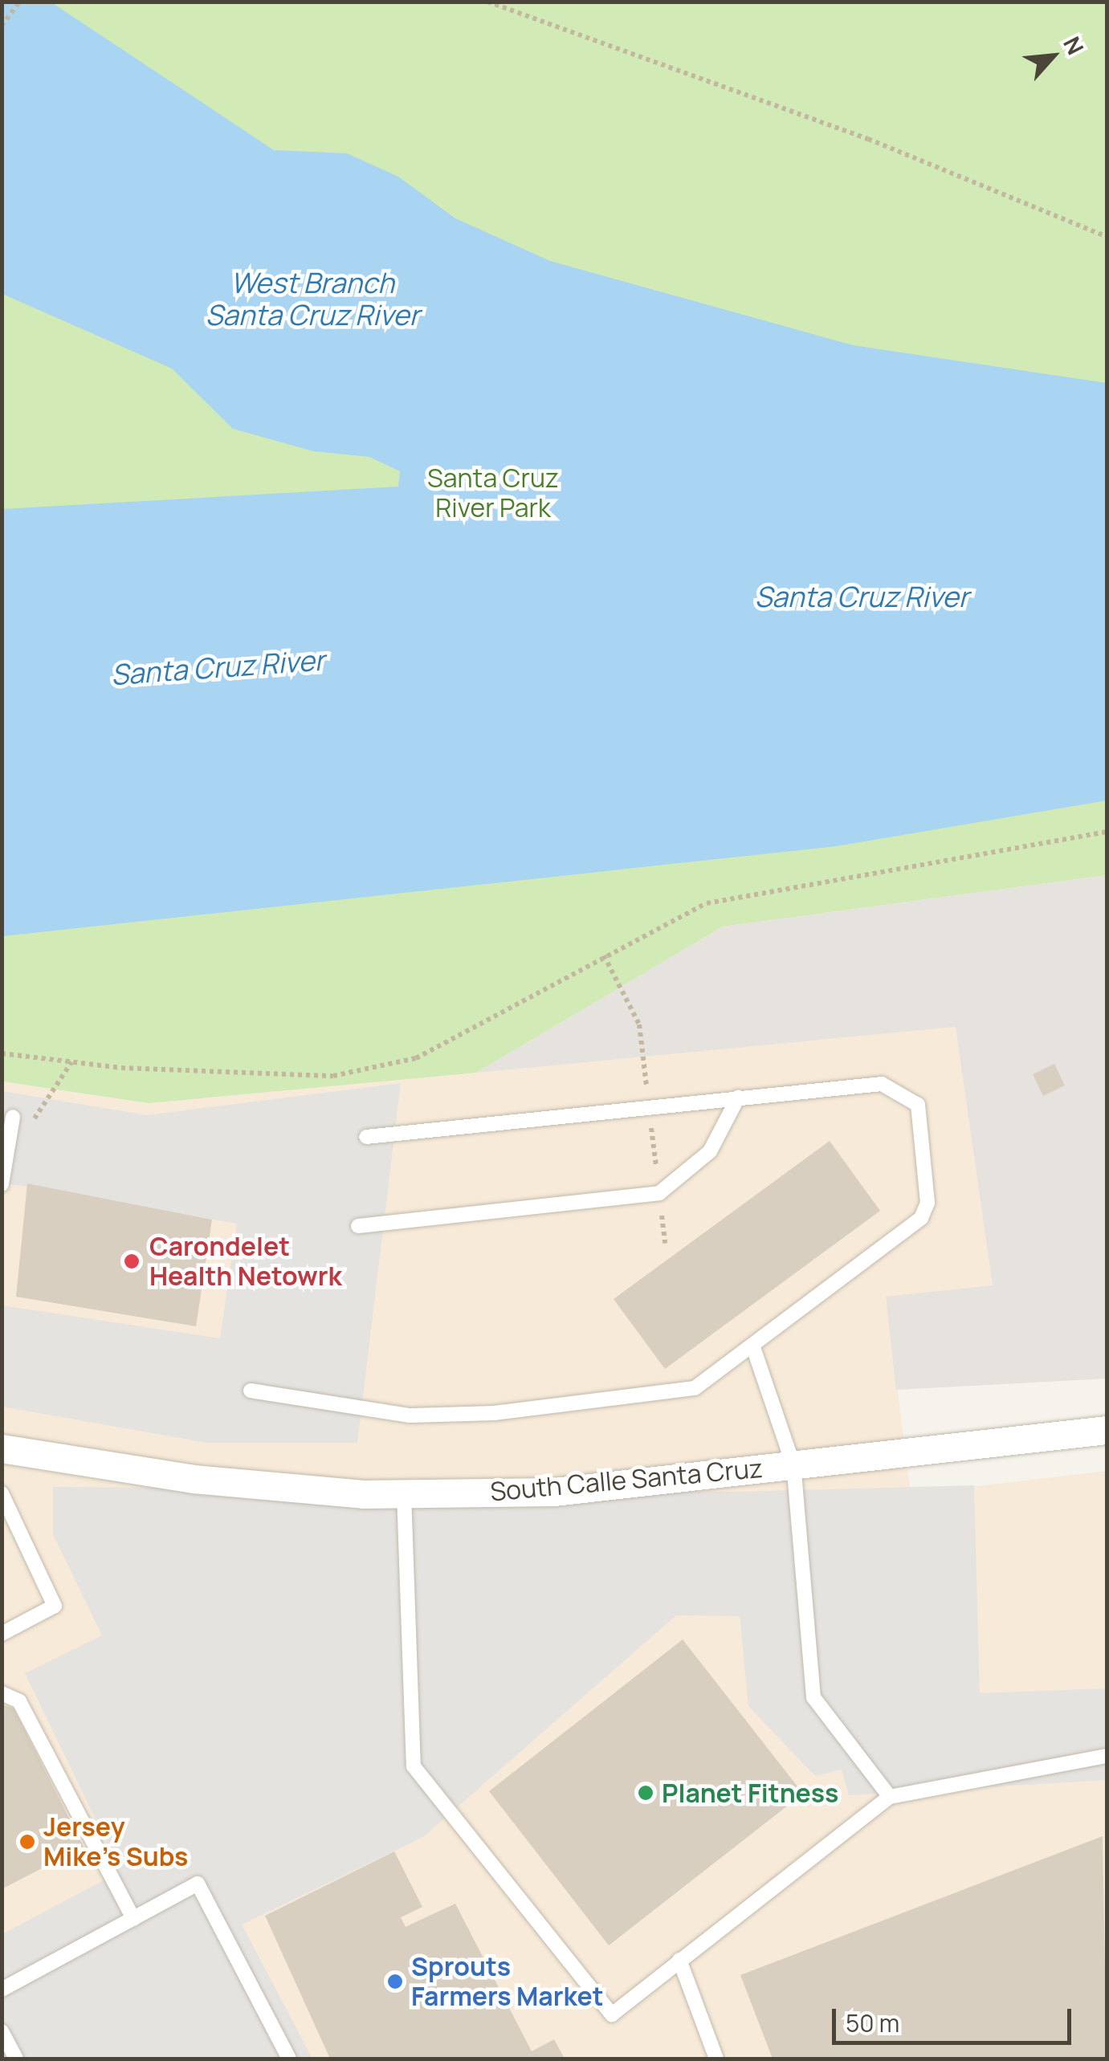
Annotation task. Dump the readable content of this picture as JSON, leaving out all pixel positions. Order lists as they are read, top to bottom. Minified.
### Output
{"streets":{"street":["South Calle Santa Cruz"]},"water":["West Branch Santa Cruz River","Santa Cruz River"],"parks":["Santa Cruz River Park"],"places":["Carondelet Health Netowrk","Planet Fitness","Jersey Mike's Subs","Sprouts Farmers Market"],"scale_bar":"50 m","north":"top right"}
